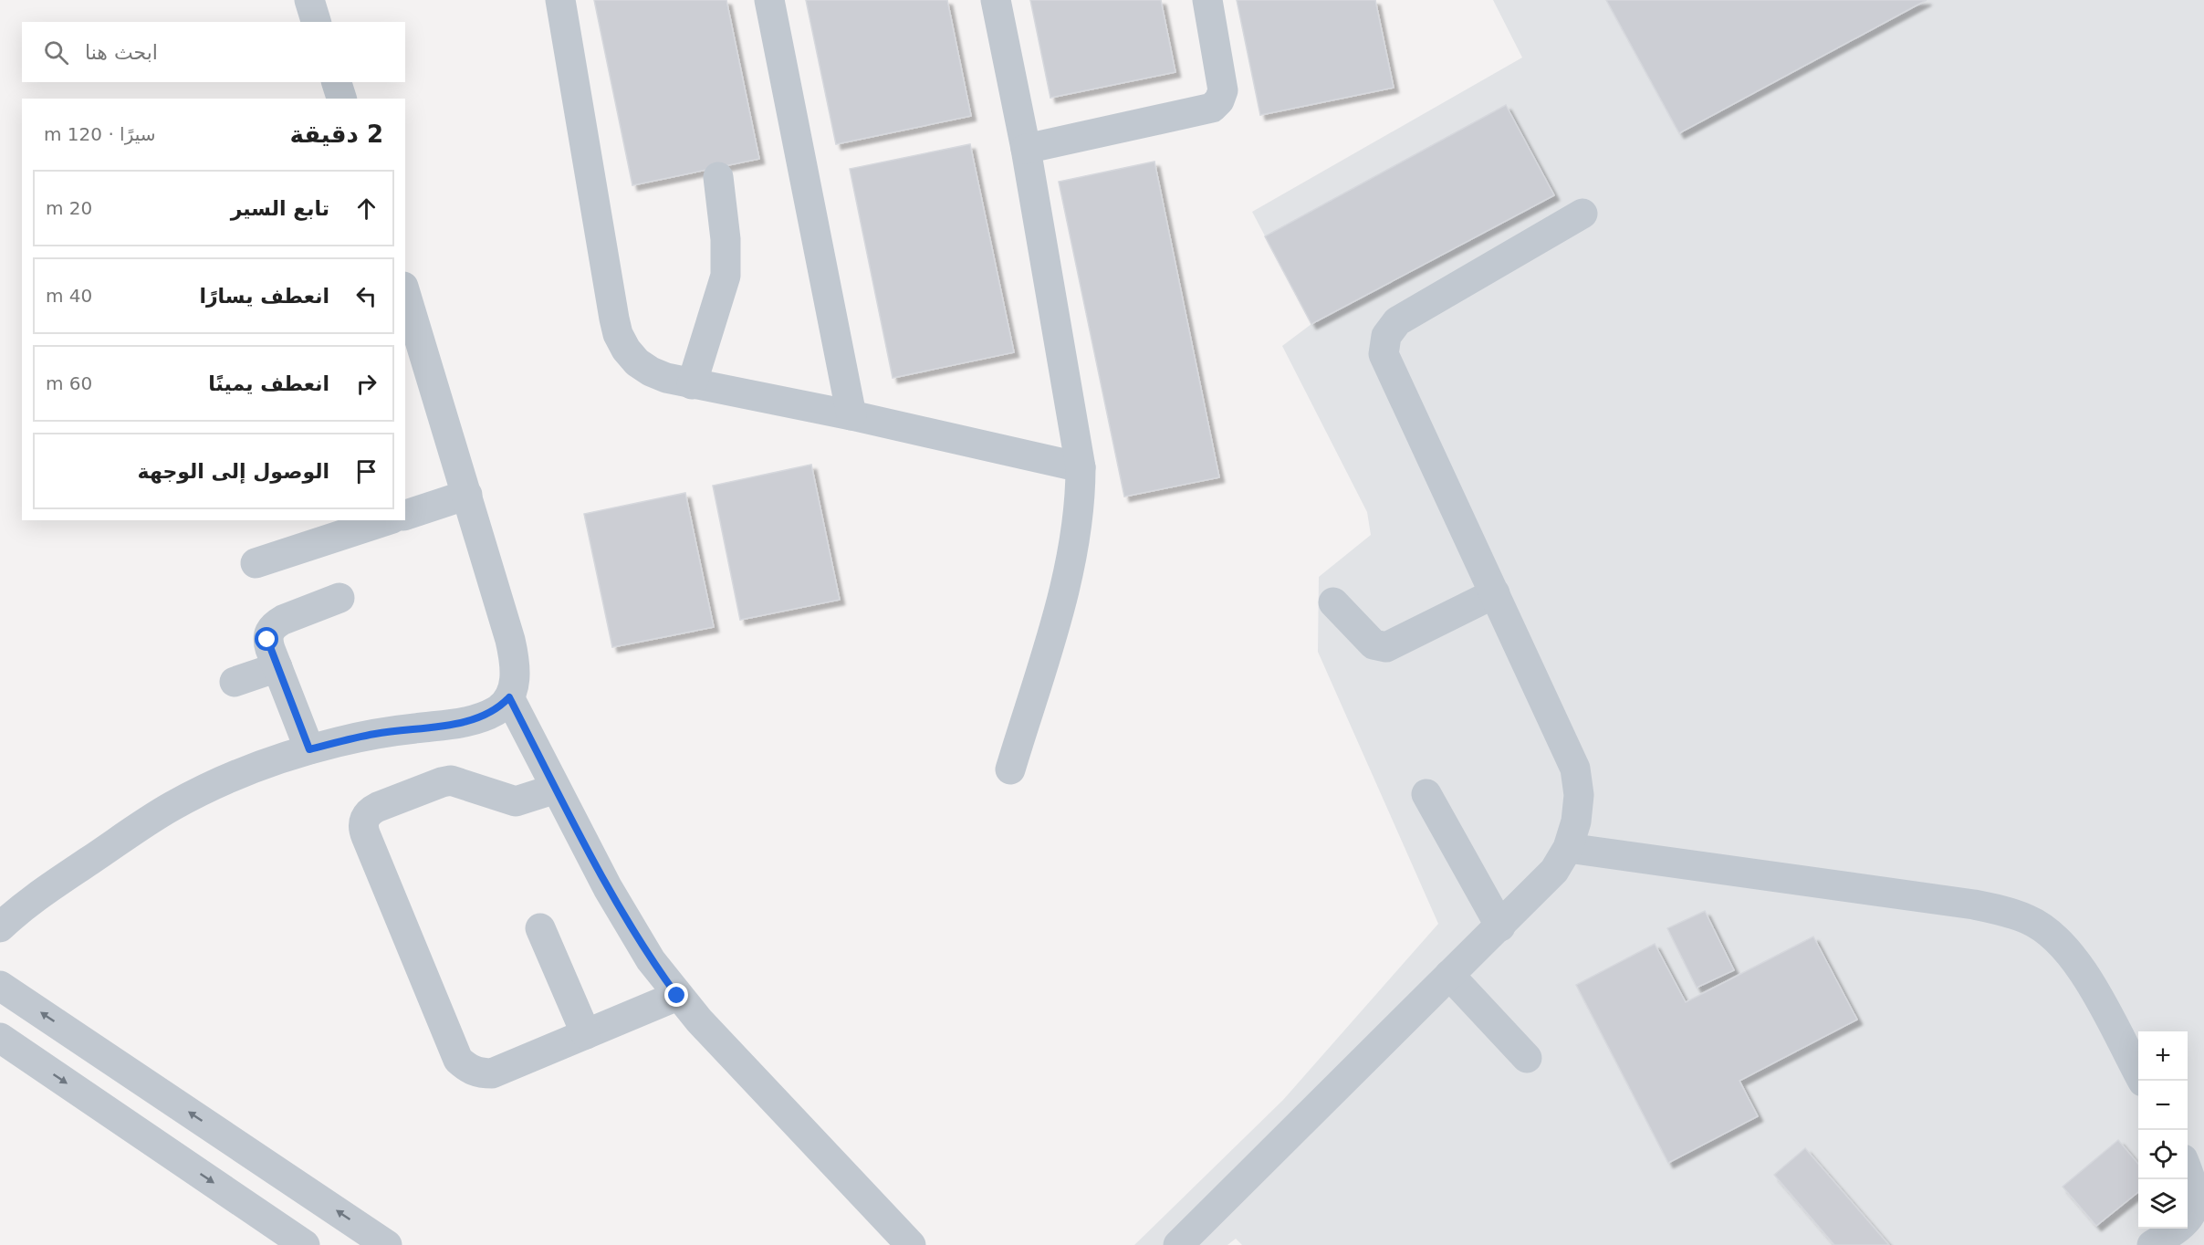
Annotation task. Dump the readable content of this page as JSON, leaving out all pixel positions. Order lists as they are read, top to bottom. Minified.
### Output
{"page":{"search":"ابحث هنا","heading":["2 دقيقة","سيرًا · 120 m"],"list":[["تابع السير","20 m"],["انعطف يسارًا","40 m"],["انعطف يمينًا","60 m"],"الوصول إلى الوجهة"],"map_buttons":["+","−"]}}
